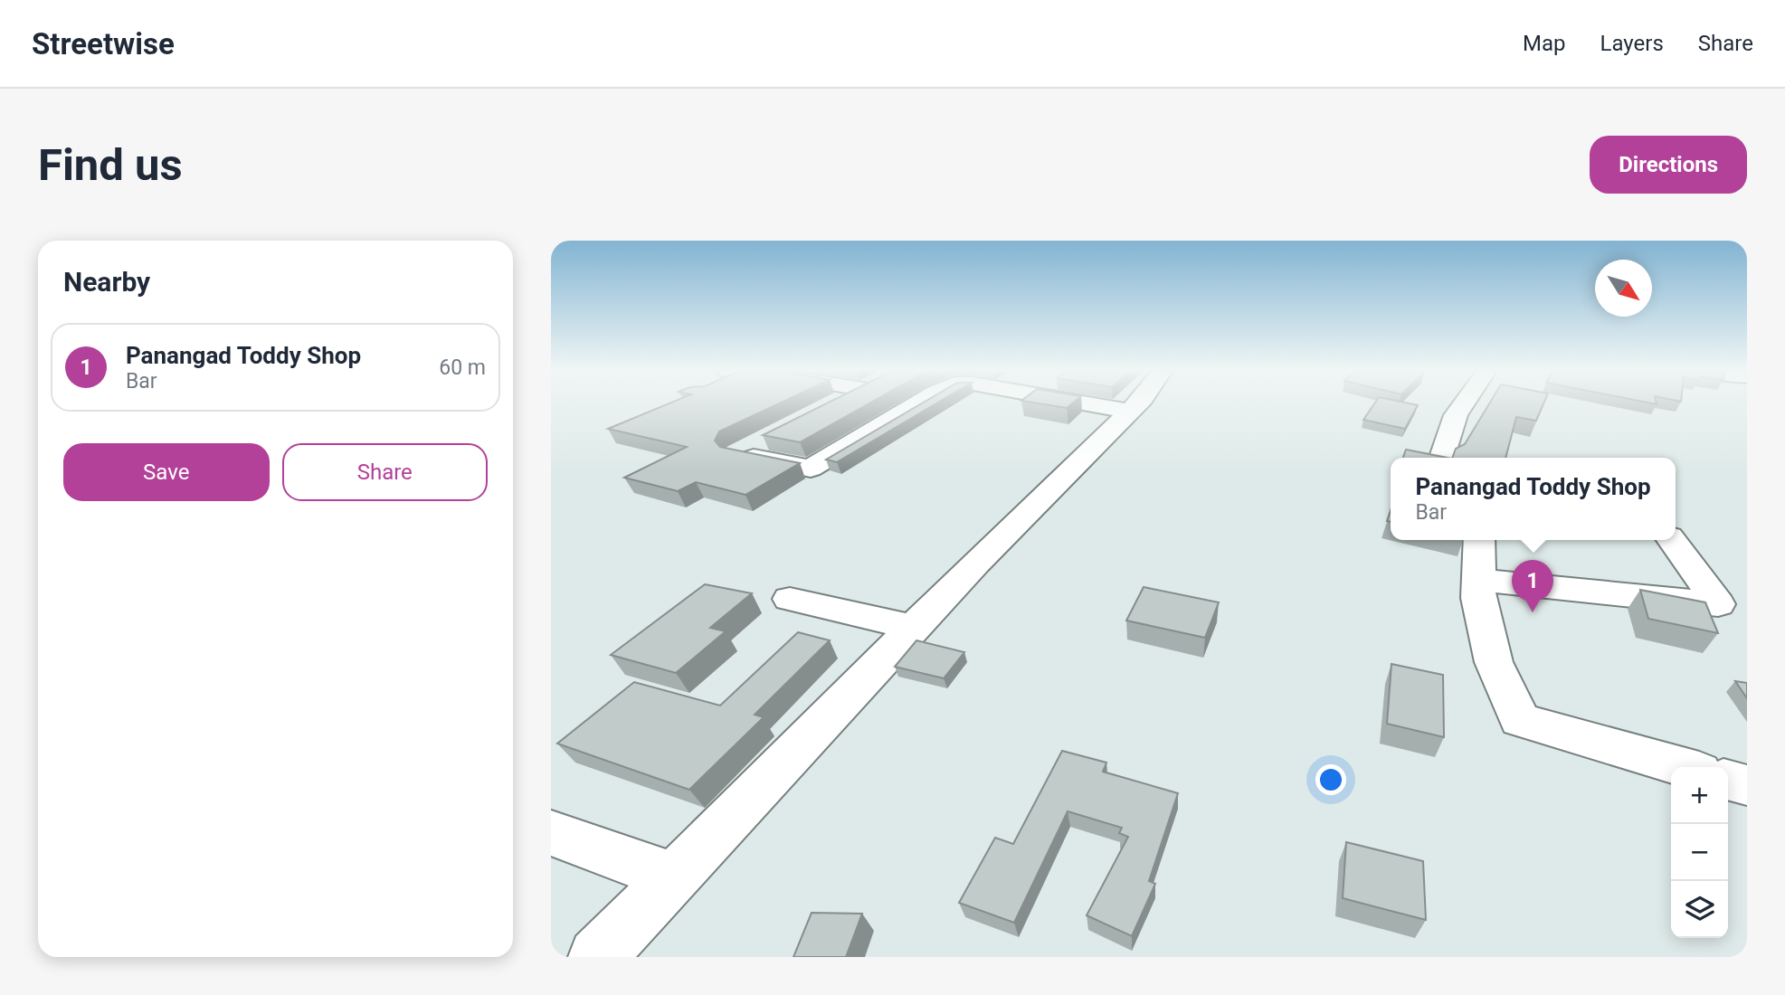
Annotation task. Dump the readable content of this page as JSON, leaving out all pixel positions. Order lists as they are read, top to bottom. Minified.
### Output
{"north":"bottom right","page":{"header":"Streetwise","nav":["Map","Layers","Share"],"buttons":["Directions",["Save","Share"]],"title":"Find us","heading":"Nearby","list":[{"mark":"1","name":"Panangad Toddy Shop","note":"Bar","value":"60 m"}],"popup":["Panangad Toddy Shop","Bar"],"pins":"1","map_buttons":["+","−"]}}
